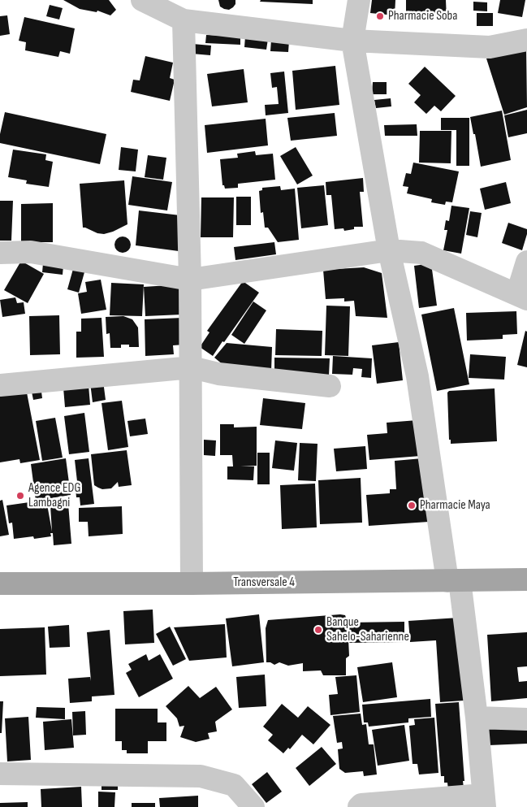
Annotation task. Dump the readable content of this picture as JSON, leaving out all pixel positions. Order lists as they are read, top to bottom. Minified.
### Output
{"streets":{"main road":["Transversale 4"]},"places":["Pharmacie Soba","Agence EDG Lambagni","Pharmacie Maya","Banque Sahelo-Saharienne"]}
